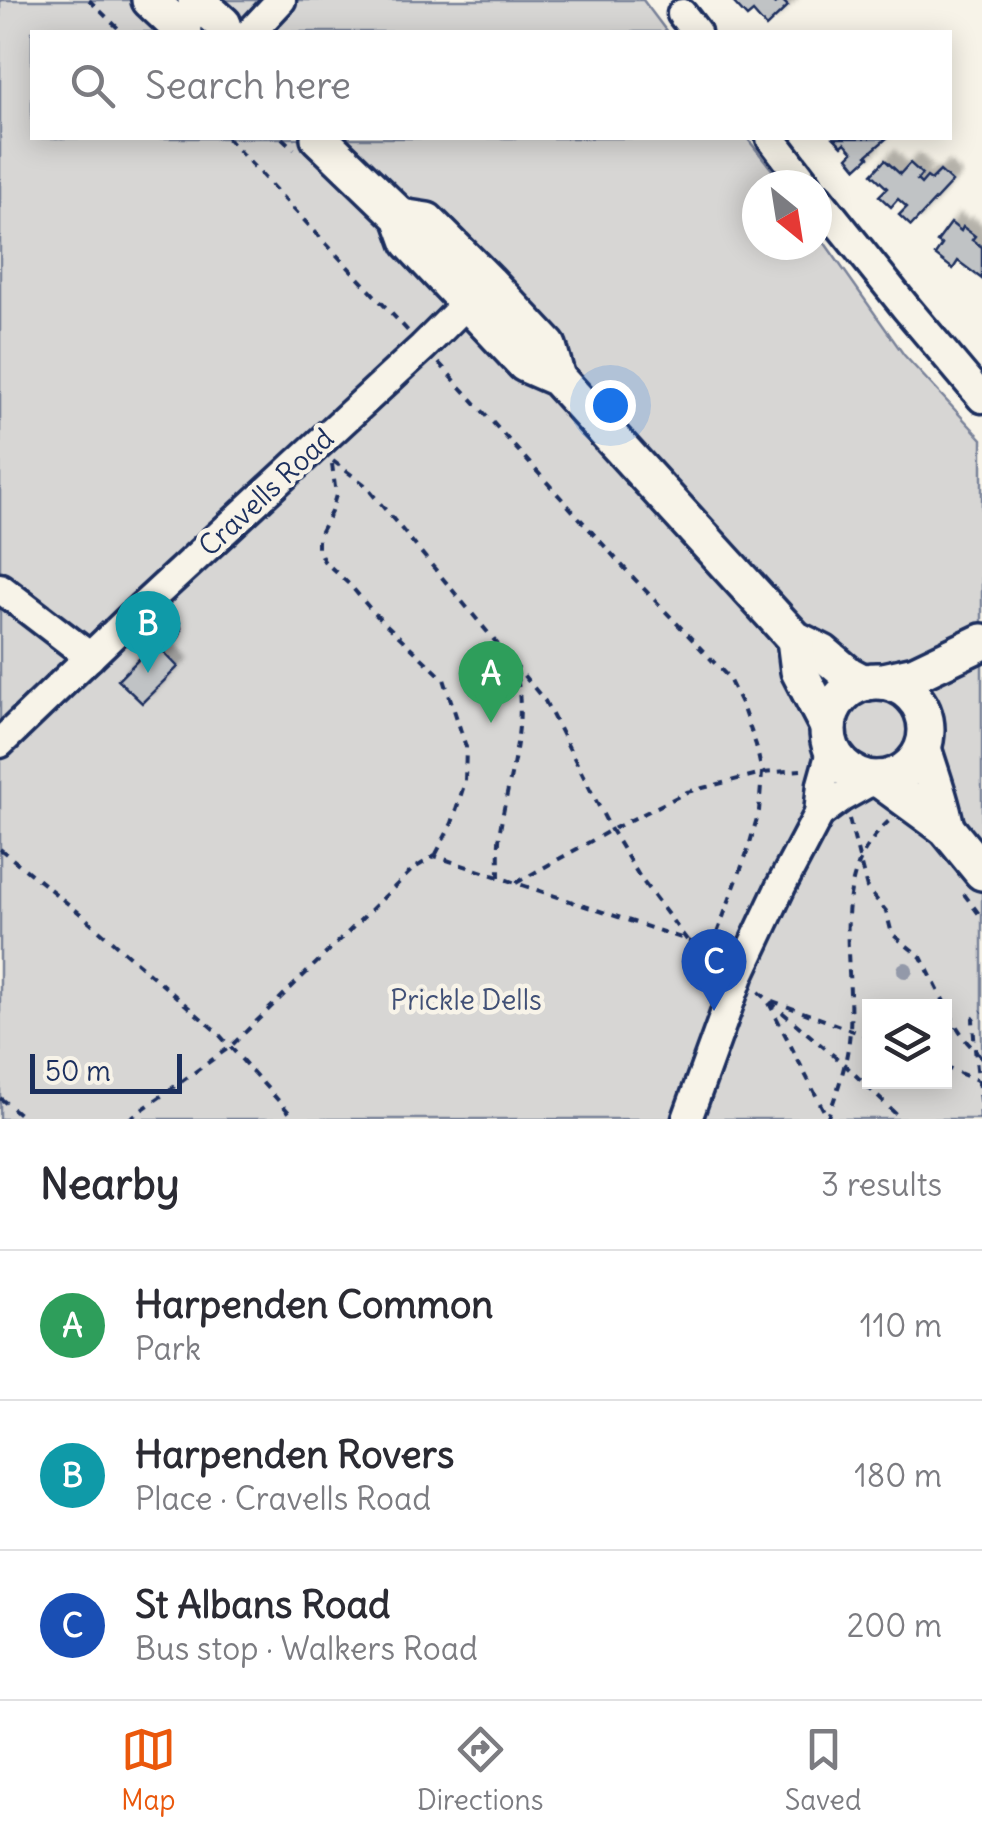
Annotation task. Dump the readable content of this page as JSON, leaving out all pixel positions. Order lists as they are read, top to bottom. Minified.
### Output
{"streets":{"street":["Cravells Road"]},"parks":["Prickle Dells"],"scale_bar":"50 m","north":"bottom right","page":{"search":"Search here","pins":["B","A","C"],"scale":"50 m","heading":["Nearby","3 results"],"list":[{"mark":"A","name":"Harpenden Common","note":"Park","value":"110 m"},{"mark":"B","name":"Harpenden Rovers","note":"Place · Cravells Road","value":"180 m"},{"mark":"C","name":"St Albans Road","note":"Bus stop · Walkers Road","value":"200 m"}],"nav":["Map","Directions","Saved"]}}
